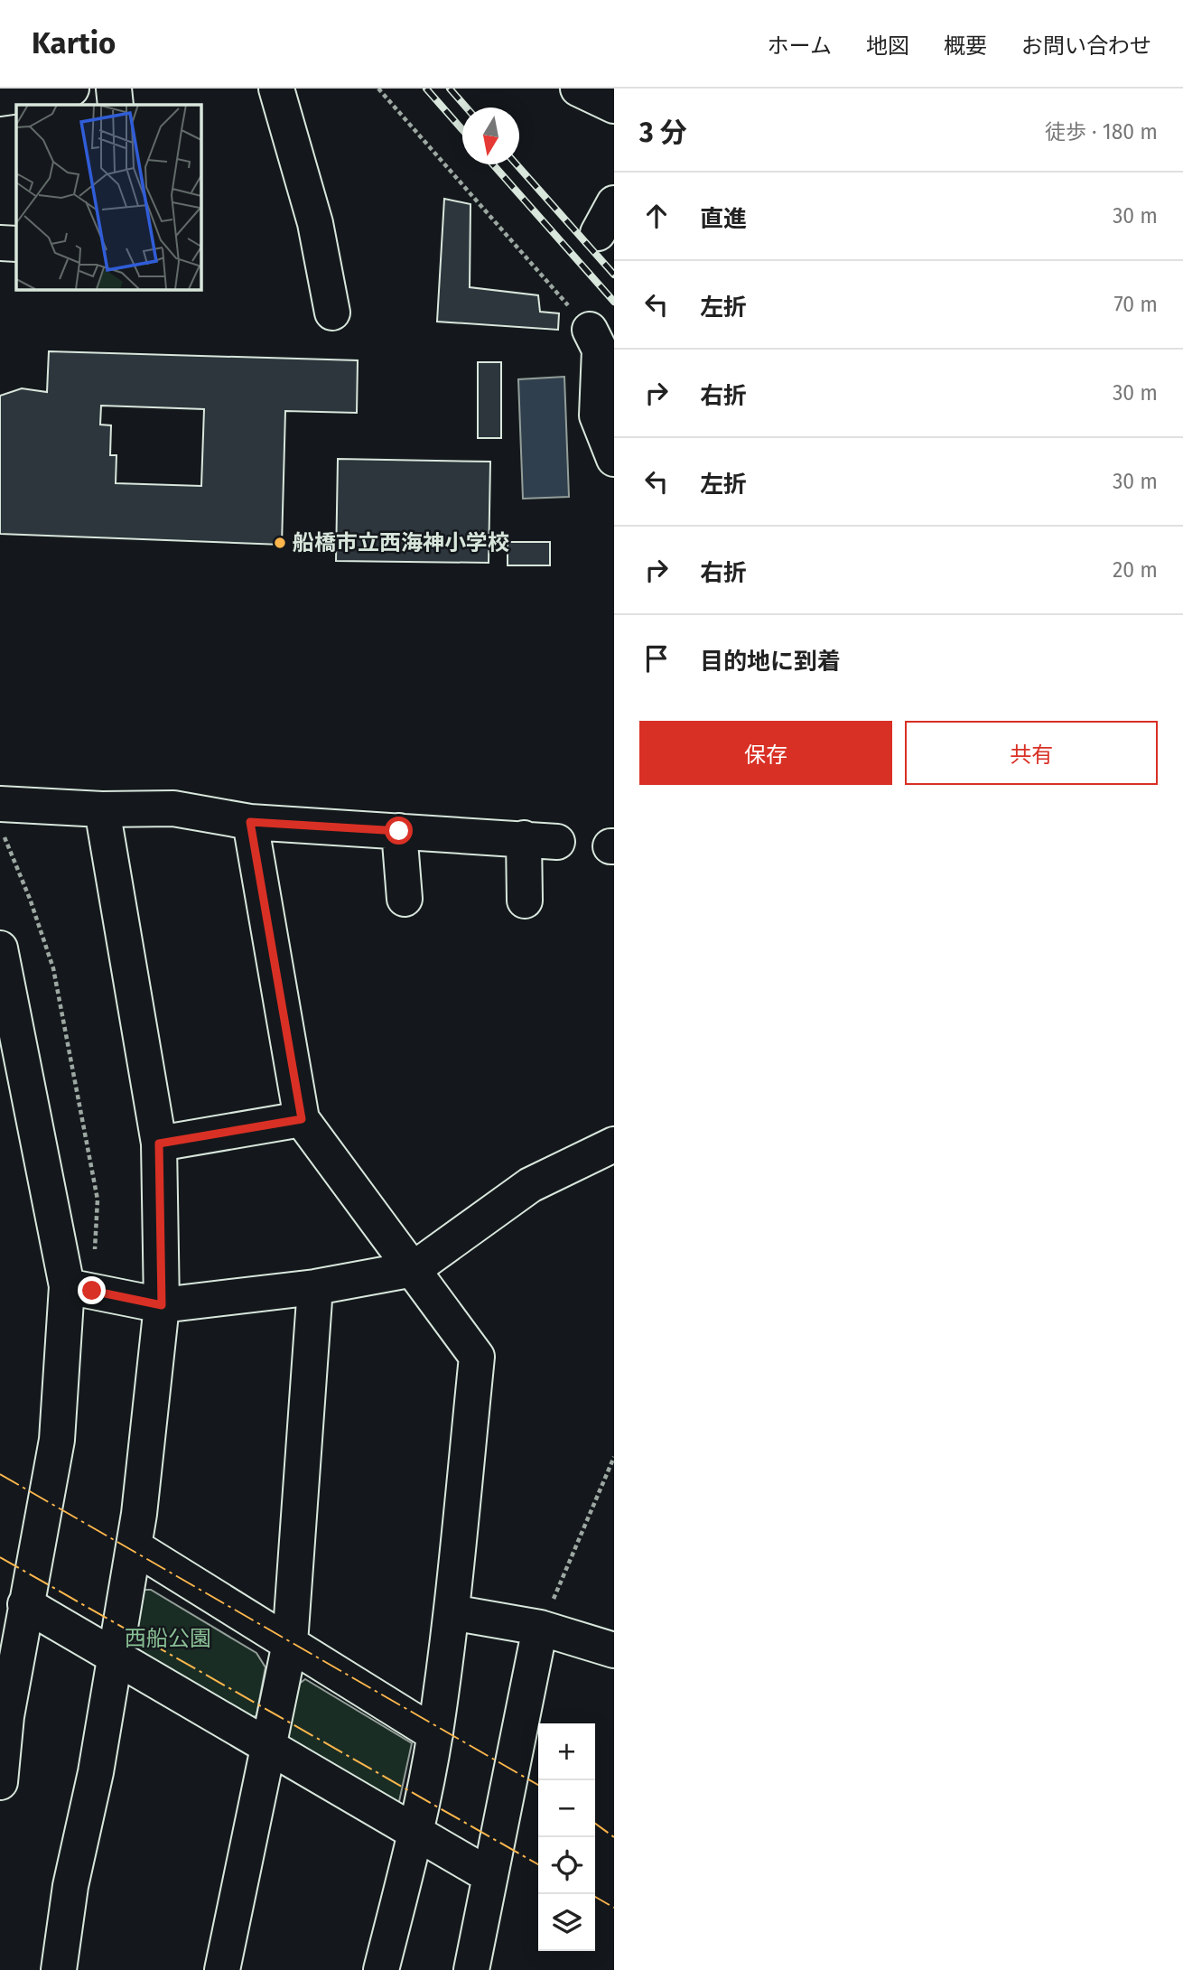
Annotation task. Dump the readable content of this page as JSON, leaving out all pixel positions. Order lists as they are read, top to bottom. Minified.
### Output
{"parks":["西船公園"],"places":["船橋市立西海神小学校"],"north":"bottom","page":{"header":"Kartio","nav":["ホーム","地図","概要","お問い合わせ"],"heading":["3 分","徒歩 · 180 m"],"list":[["直進","30 m"],["左折","70 m"],["右折","30 m"],["左折","30 m"],["右折","20 m"],"目的地に到着"],"buttons":["保存","共有"],"map_buttons":["+","−"]}}
